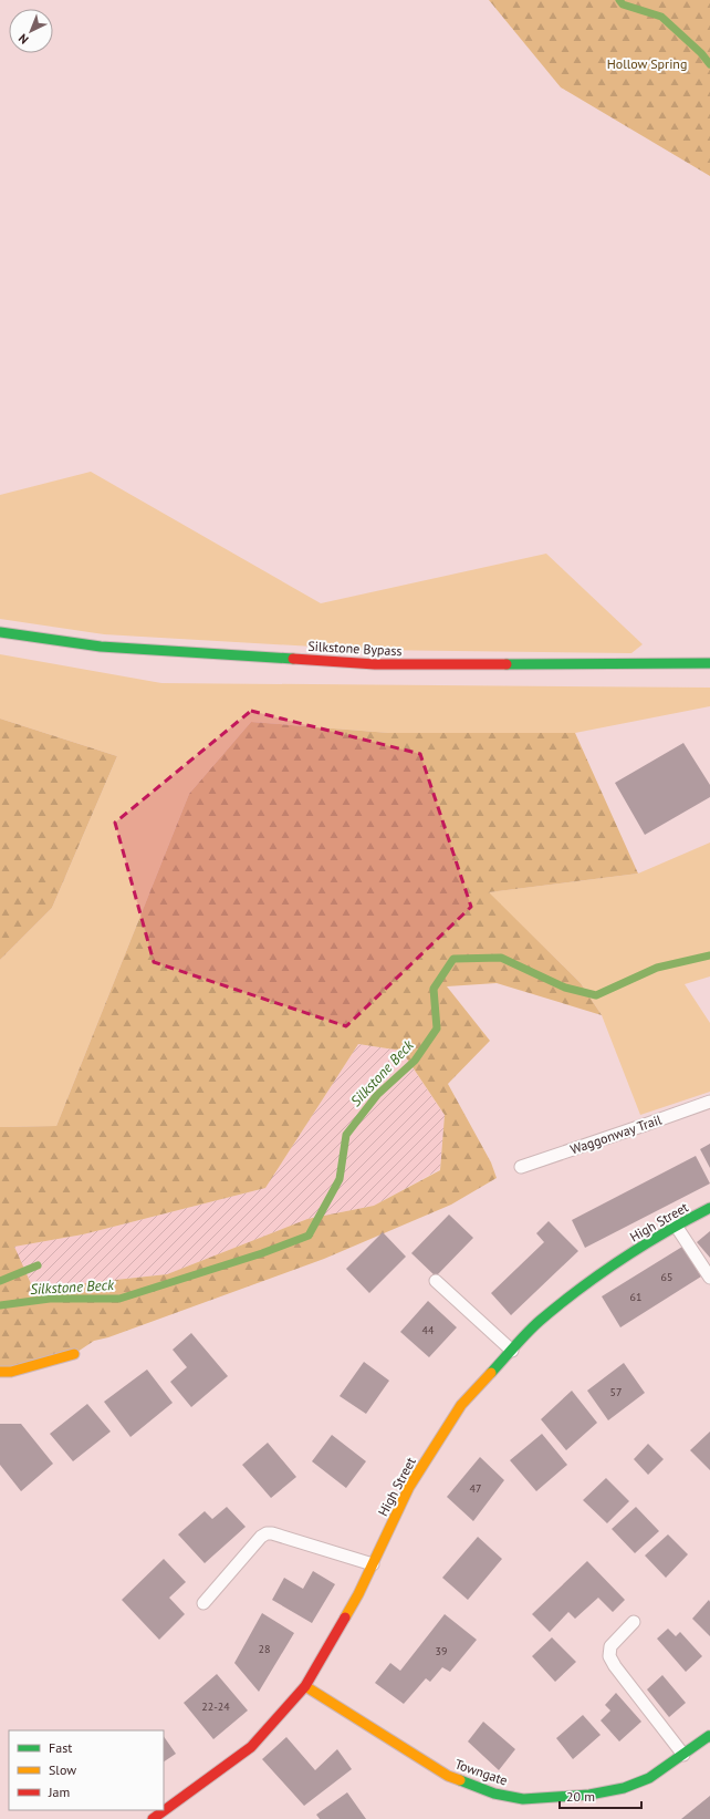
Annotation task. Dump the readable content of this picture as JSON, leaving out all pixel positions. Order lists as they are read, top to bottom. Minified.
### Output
{"streets":{"main road":["Silkstone Bypass","High Street","Towngate"],"lane":["Waggonway Trail"]},"crossings":[["High Street","Towngate"]],"water":["Silkstone Beck"],"parks":["Hollow Spring"],"house_numbers":["65","61","44","57","47","28","39","22-24"],"legend":["Fast","Slow","Jam"],"scale_bar":"20 m","north":"bottom left"}
